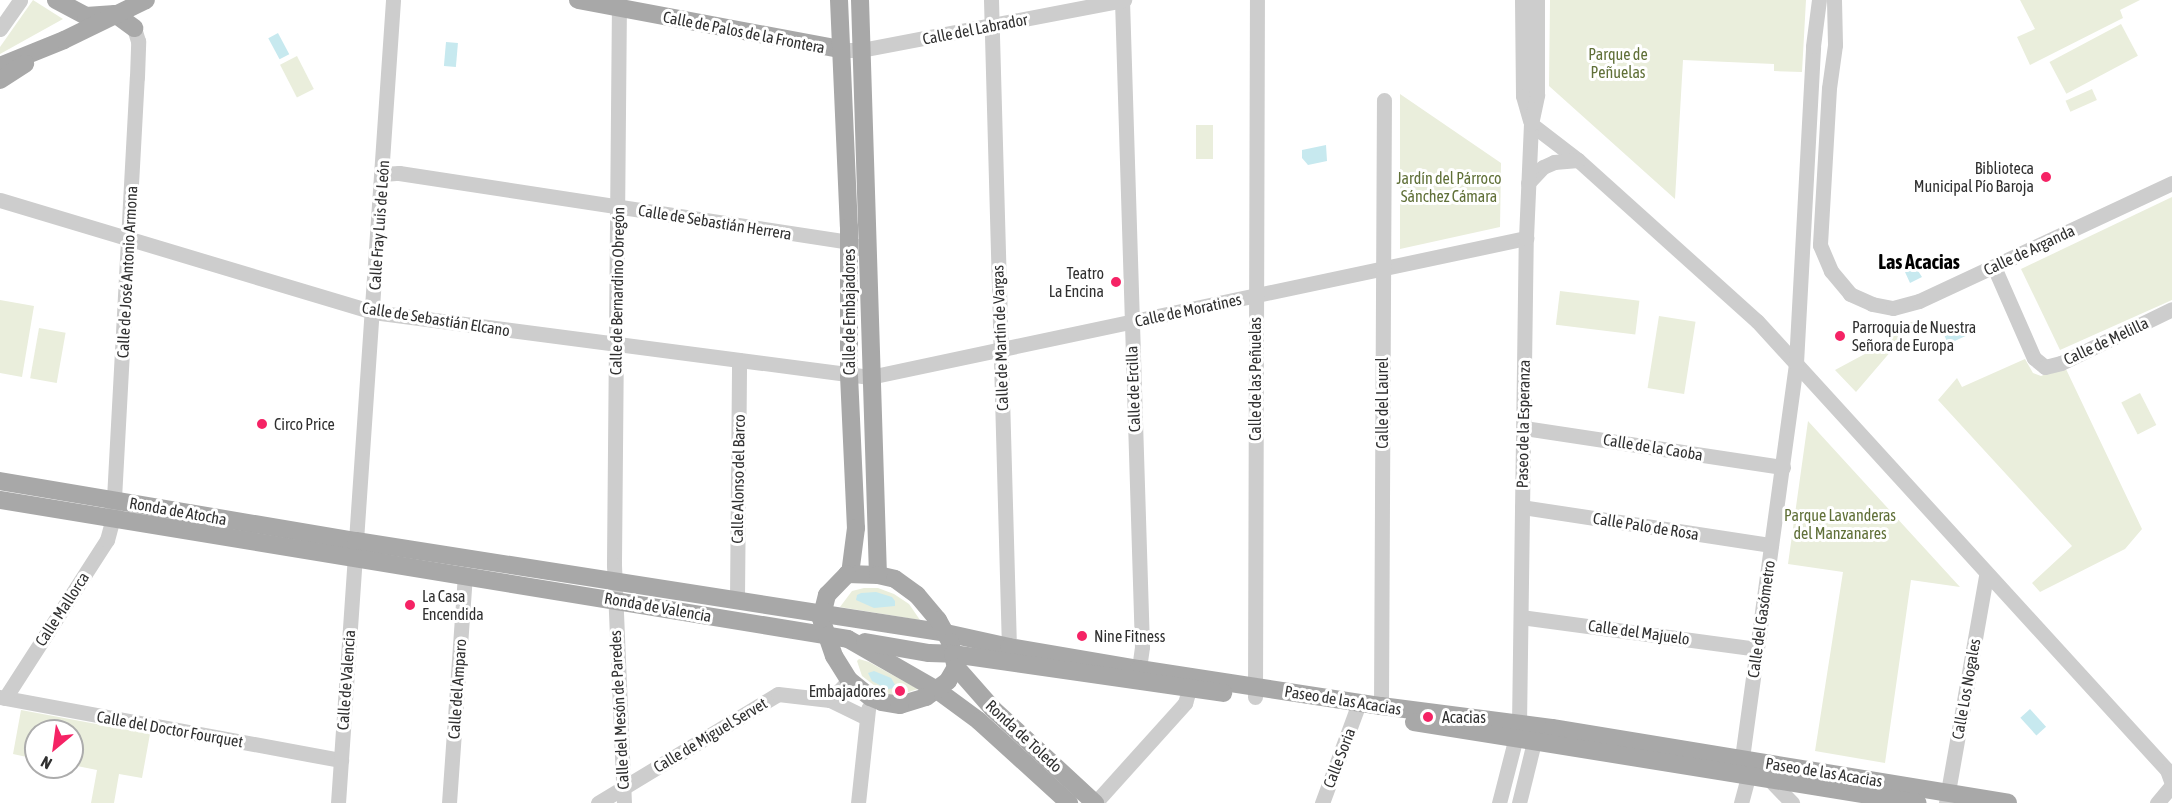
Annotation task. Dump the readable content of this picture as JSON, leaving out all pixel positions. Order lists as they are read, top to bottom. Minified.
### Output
{"streets":{"main road":["Calle de Palos de la Frontera","Calle de Embajadores","Ronda de Atocha","Ronda de Valencia","Paseo de las Acacias","Ronda de Toledo"],"street":["Calle del Labrador","Calle de Sebastián Herrera","Calle Fray Luis de León","Calle de Arganda","Calle de José Antonio Armona","Calle de Bernardino Obregón","Calle de Moratines","Calle de Sebastián Elcano","Calle de Martín de Vargas","Calle de Melilla","Calle de las Peñuelas","Calle de Ercilla","Calle del Laurel","Paseo de la Esperanza","Calle de la Caoba","Calle Alonso del Barco","Calle Palo de Rosa","Calle Mallorca","Calle del Gasómetro","Calle del Majuelo","Calle de Valencia","Calle del Amparo","Calle Los Nogales","Calle del Mesón de Paredes","Calle del Doctor Fourquet","Calle de Miguel Servet","Calle Soria"]},"crossings":[["Calle del Labrador","Calle de Embajadores"],["Calle del Labrador","Calle de Martín de Vargas"],["Calle del Labrador","Calle de Ercilla"],["Calle de Palos de la Frontera","Calle de Bernardino Obregón"],["Calle de Palos de la Frontera","Calle de Embajadores"],["Calle de Sebastián Herrera","Calle Fray Luis de León"],["Calle de Sebastián Herrera","Calle de Bernardino Obregón"],["Calle de Sebastián Herrera","Calle de Embajadores"],["Calle Fray Luis de León","Calle de Sebastián Elcano"],["Calle Fray Luis de León","Ronda de Atocha"],["Calle Fray Luis de León","Ronda de Valencia"],["Calle Fray Luis de León","Calle de Valencia"],["Calle de Arganda","Calle de Melilla"],["Calle de José Antonio Armona","Calle de Sebastián Elcano"],["Calle de José Antonio Armona","Ronda de Atocha"],["Calle de José Antonio Armona","Calle Mallorca"],["Calle de Bernardino Obregón","Calle de Sebastián Elcano"],["Calle de Bernardino Obregón","Ronda de Valencia"],["Calle de Bernardino Obregón","Calle del Mesón de Paredes"],["Calle de Moratines","Calle de Embajadores"],["Calle de Moratines","Calle de Sebastián Elcano"],["Calle de Moratines","Calle de Martín de Vargas"],["Calle de Moratines","Calle de las Peñuelas"],["Calle de Moratines","Calle de Ercilla"],["Calle de Moratines","Calle del Laurel"],["Calle de Moratines","Paseo de la Esperanza"],["Calle de Embajadores","Calle de Sebastián Elcano"],["Calle de Sebastián Elcano","Calle Alonso del Barco"],["Calle de Martín de Vargas","Paseo de las Acacias"],["Calle de las Peñuelas","Paseo de las Acacias"],["Calle de Ercilla","Paseo de las Acacias"],["Calle del Laurel","Paseo de las Acacias"],["Paseo de la Esperanza","Calle de la Caoba"],["Paseo de la Esperanza","Calle Palo de Rosa"],["Paseo de la Esperanza","Calle del Majuelo"],["Paseo de la Esperanza","Paseo de las Acacias"],["Calle de la Caoba","Calle del Gasómetro"],["Calle Alonso del Barco","Ronda de Valencia"],["Ronda de Atocha","Ronda de Valencia"],["Ronda de Atocha","Calle Mallorca"],["Ronda de Atocha","Calle de Valencia"],["Calle Palo de Rosa","Calle del Gasómetro"],["Ronda de Valencia","Calle de Valencia"],["Ronda de Valencia","Calle del Amparo"],["Ronda de Valencia","Paseo de las Acacias"],["Ronda de Valencia","Calle del Mesón de Paredes"],["Ronda de Valencia","Ronda de Toledo"],["Calle Mallorca","Calle del Doctor Fourquet"],["Calle del Gasómetro","Calle del Majuelo"],["Calle del Gasómetro","Paseo de las Acacias"],["Calle de Valencia","Calle del Doctor Fourquet"],["Calle Los Nogales","Paseo de las Acacias"],["Paseo de las Acacias","Ronda de Toledo"],["Paseo de las Acacias","Calle Soria"],["Calle del Mesón de Paredes","Calle de Miguel Servet"]],"districts":["Las Acacias"],"parks":["Parque de Peñuelas","Jardín del Párroco Sánchez Cámara","Parque Lavanderas del Manzanares"],"places":["Biblioteca Municipal Pío Baroja","Teatro La Encina","Parroquia de Nuestra Señora de Europa","Circo Price","La Casa Encendida","Nine Fitness","Embajadores","Acacias"],"north":"bottom left"}
